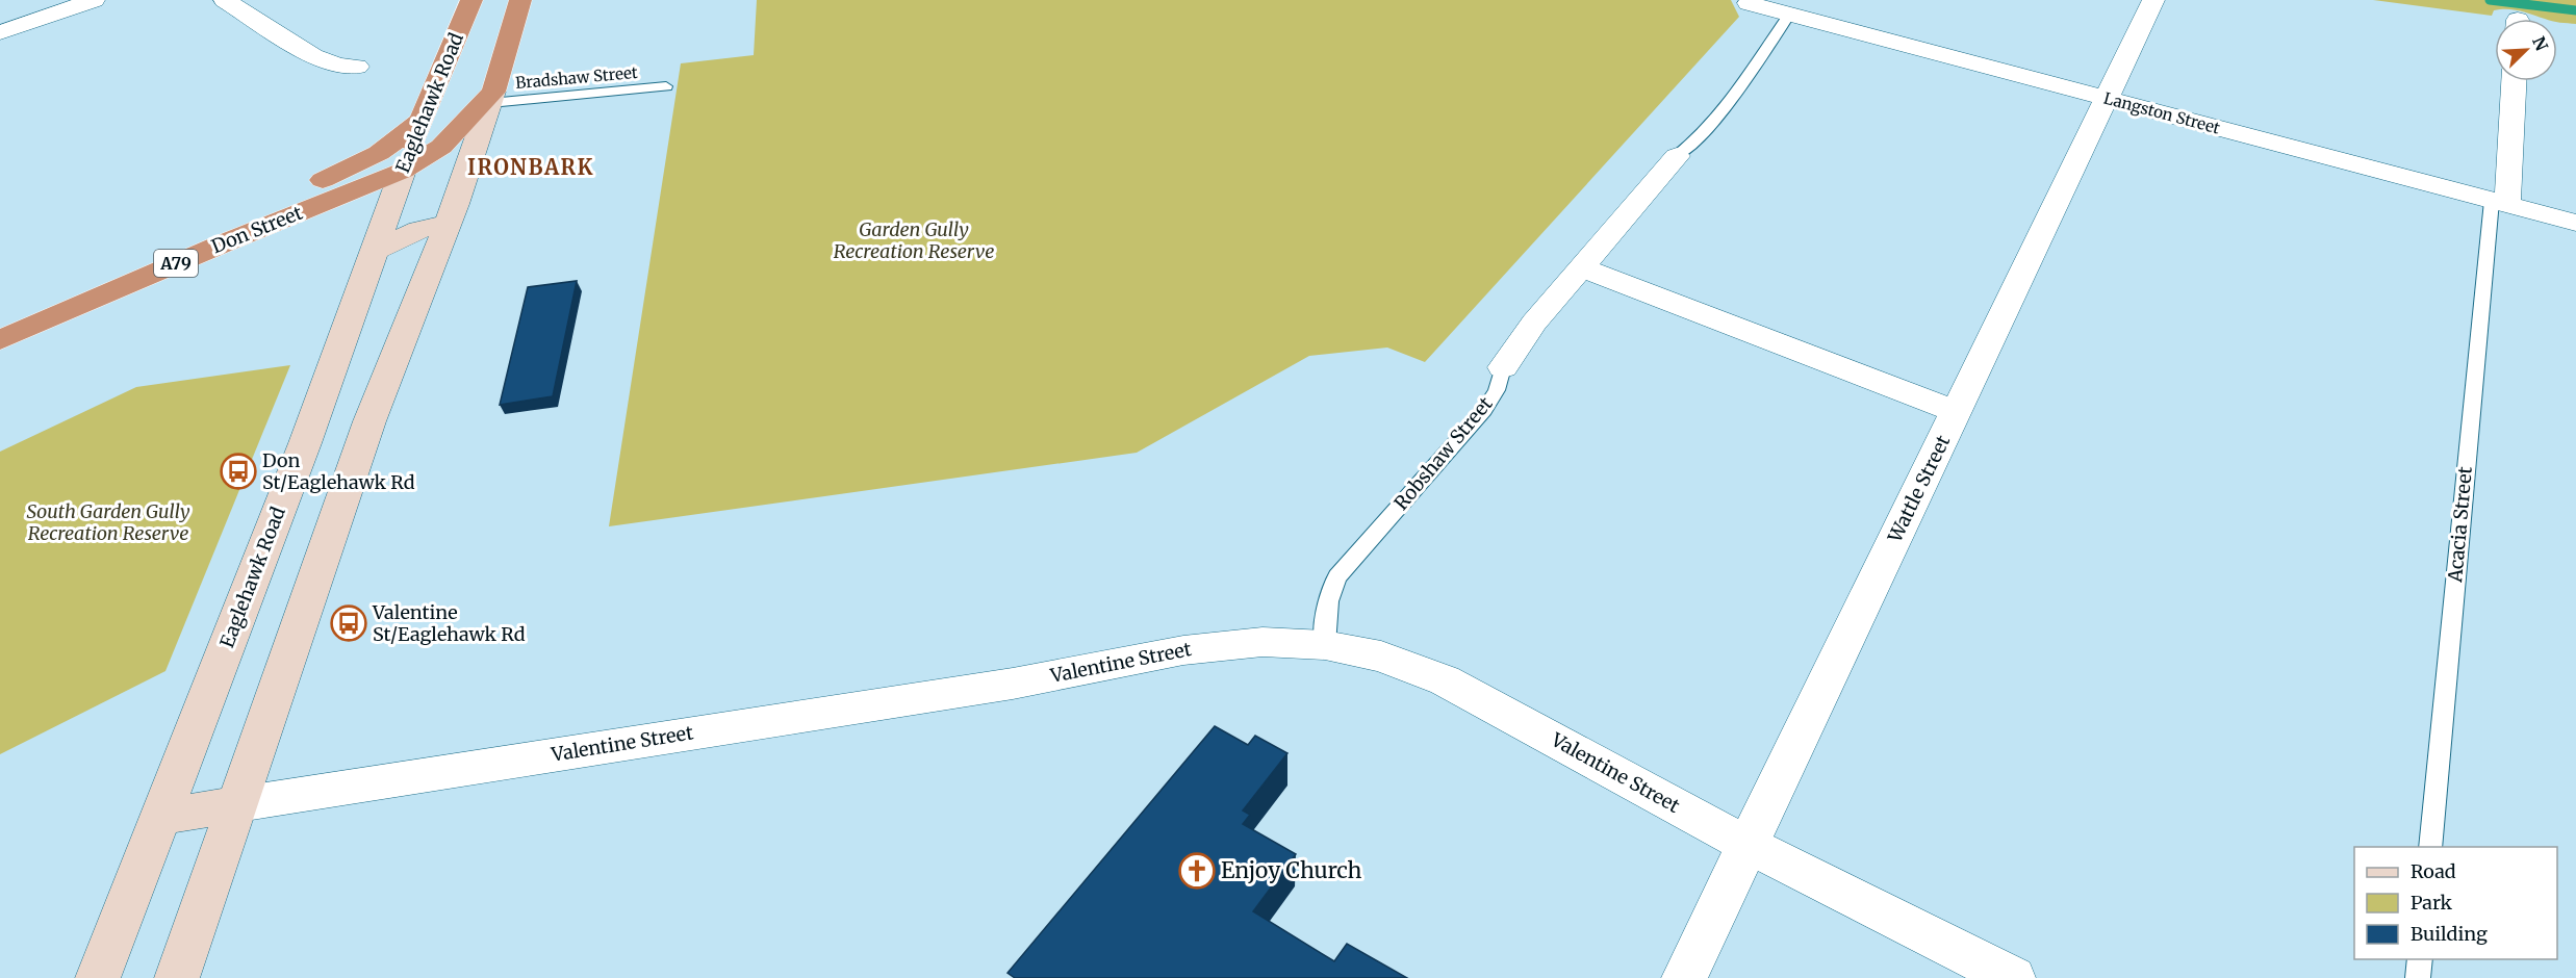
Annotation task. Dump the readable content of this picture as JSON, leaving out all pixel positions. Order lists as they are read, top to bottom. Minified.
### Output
{"streets":{"highway":["Eaglehawk Road","Don Street","A79"],"main road":["Valentine Street"],"street":["Langston Street","Robshaw Street","Wattle Street","Acacia Street"],"lane":["Bradshaw Street"]},"crossings":[["Bradshaw Street","Don Street"],["Bradshaw Street","A79"],["Eaglehawk Road","Don Street"],["Eaglehawk Road","Valentine Street"],["Langston Street","Robshaw Street"],["Langston Street","Wattle Street"],["Langston Street","Acacia Street"],["Don Street","A79"],["Robshaw Street","Valentine Street"],["Wattle Street","Valentine Street"]],"districts":["IRONBARK"],"parks":["Garden Gully Recreation Reserve","South Garden Gully Recreation Reserve"],"places":{"bus stop":["Don St/Eaglehawk Rd","Valentine St/Eaglehawk Rd"],"church":["Enjoy Church"]},"legend":["Road","Park","Building"],"north":"top right"}
